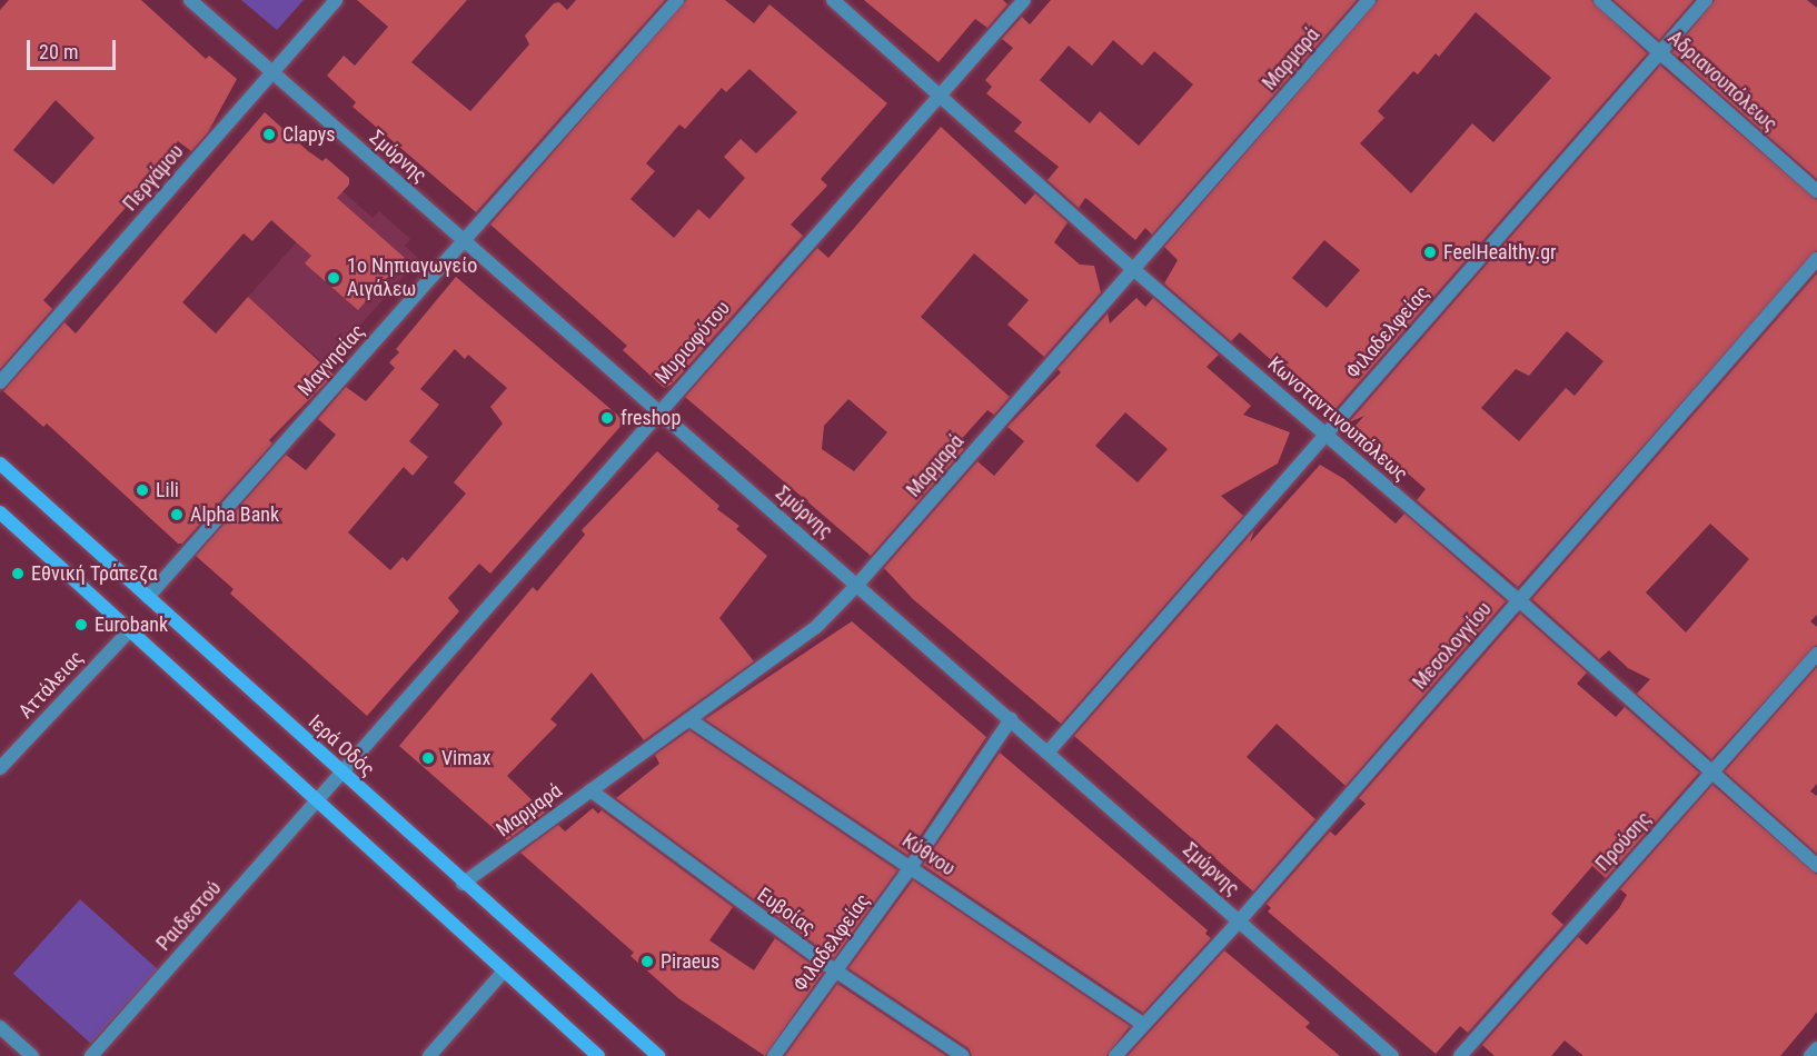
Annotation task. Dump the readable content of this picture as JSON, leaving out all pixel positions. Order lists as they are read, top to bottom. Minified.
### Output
{"streets":{"main road":["Ιερά Οδός"],"street":["Μαρμαρά","Αδριανουπόλεως","Σμύρνης","Περγάμου","Φιλαδελφείας","Μυριοφύτου","Μαγνησίας","Κωνσταντινουπόλεως","Μεσολογγίου","Αττάλειας","Προύσης","Κύθνου","Ευβοίας","Ραιδεστού"]},"crossings":[["Μαρμαρά","Σμύρνης"],["Μαρμαρά","Κωνσταντινουπόλεως"],["Μαρμαρά","Ιερά Οδός"],["Μαρμαρά","Κύθνου"],["Μαρμαρά","Ευβοίας"],["Αδριανουπόλεως","Φιλαδελφείας"],["Σμύρνης","Περγάμου"],["Σμύρνης","Φιλαδελφείας"],["Σμύρνης","Μυριοφύτου"],["Σμύρνης","Μαγνησίας"],["Σμύρνης","Μεσολογγίου"],["Φιλαδελφείας","Κωνσταντινουπόλεως"],["Φιλαδελφείας","Κύθνου"],["Φιλαδελφείας","Ευβοίας"],["Μυριοφύτου","Κωνσταντινουπόλεως"],["Μυριοφύτου","Ιερά Οδός"],["Μυριοφύτου","Ραιδεστού"],["Μαγνησίας","Ιερά Οδός"],["Κωνσταντινουπόλεως","Μεσολογγίου"],["Κωνσταντινουπόλεως","Προύσης"],["Μεσολογγίου","Κύθνου"]],"places":["Clapys","FeelHealthy.gr","1ο Νηπιαγωγείο Αιγάλεω","freshop","Lili","Alpha Bank","Εθνική Τράπεζα","Eurobank","Vimax","Piraeus"],"scale_bar":"20 m"}
